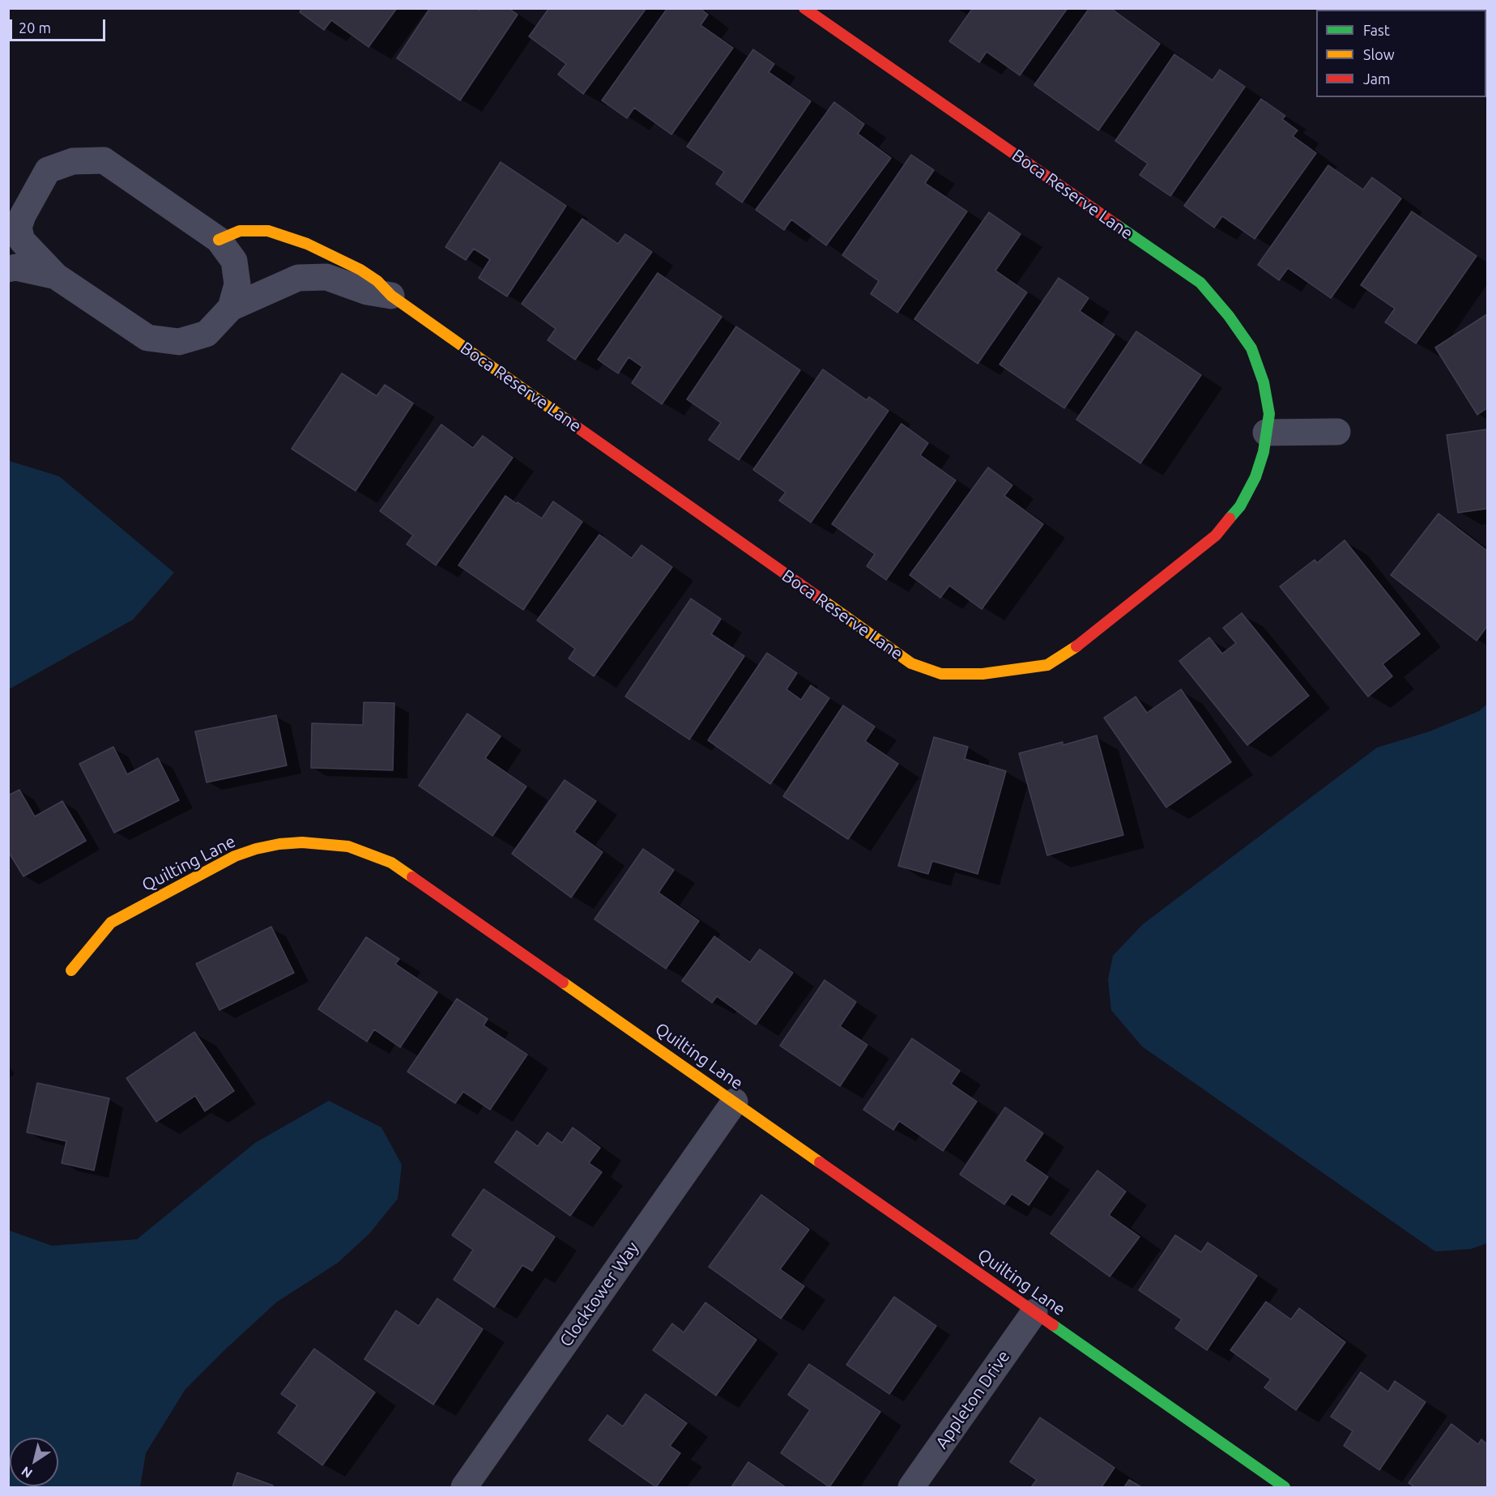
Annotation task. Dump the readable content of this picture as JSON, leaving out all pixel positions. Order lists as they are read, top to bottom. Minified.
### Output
{"streets":{"street":["Boca Reserve Lane","Quilting Lane","Clocktower Way","Appleton Drive"]},"crossings":[["Quilting Lane","Clocktower Way"],["Quilting Lane","Appleton Drive"]],"legend":["Fast","Slow","Jam"],"scale_bar":"20 m","north":"bottom left"}
